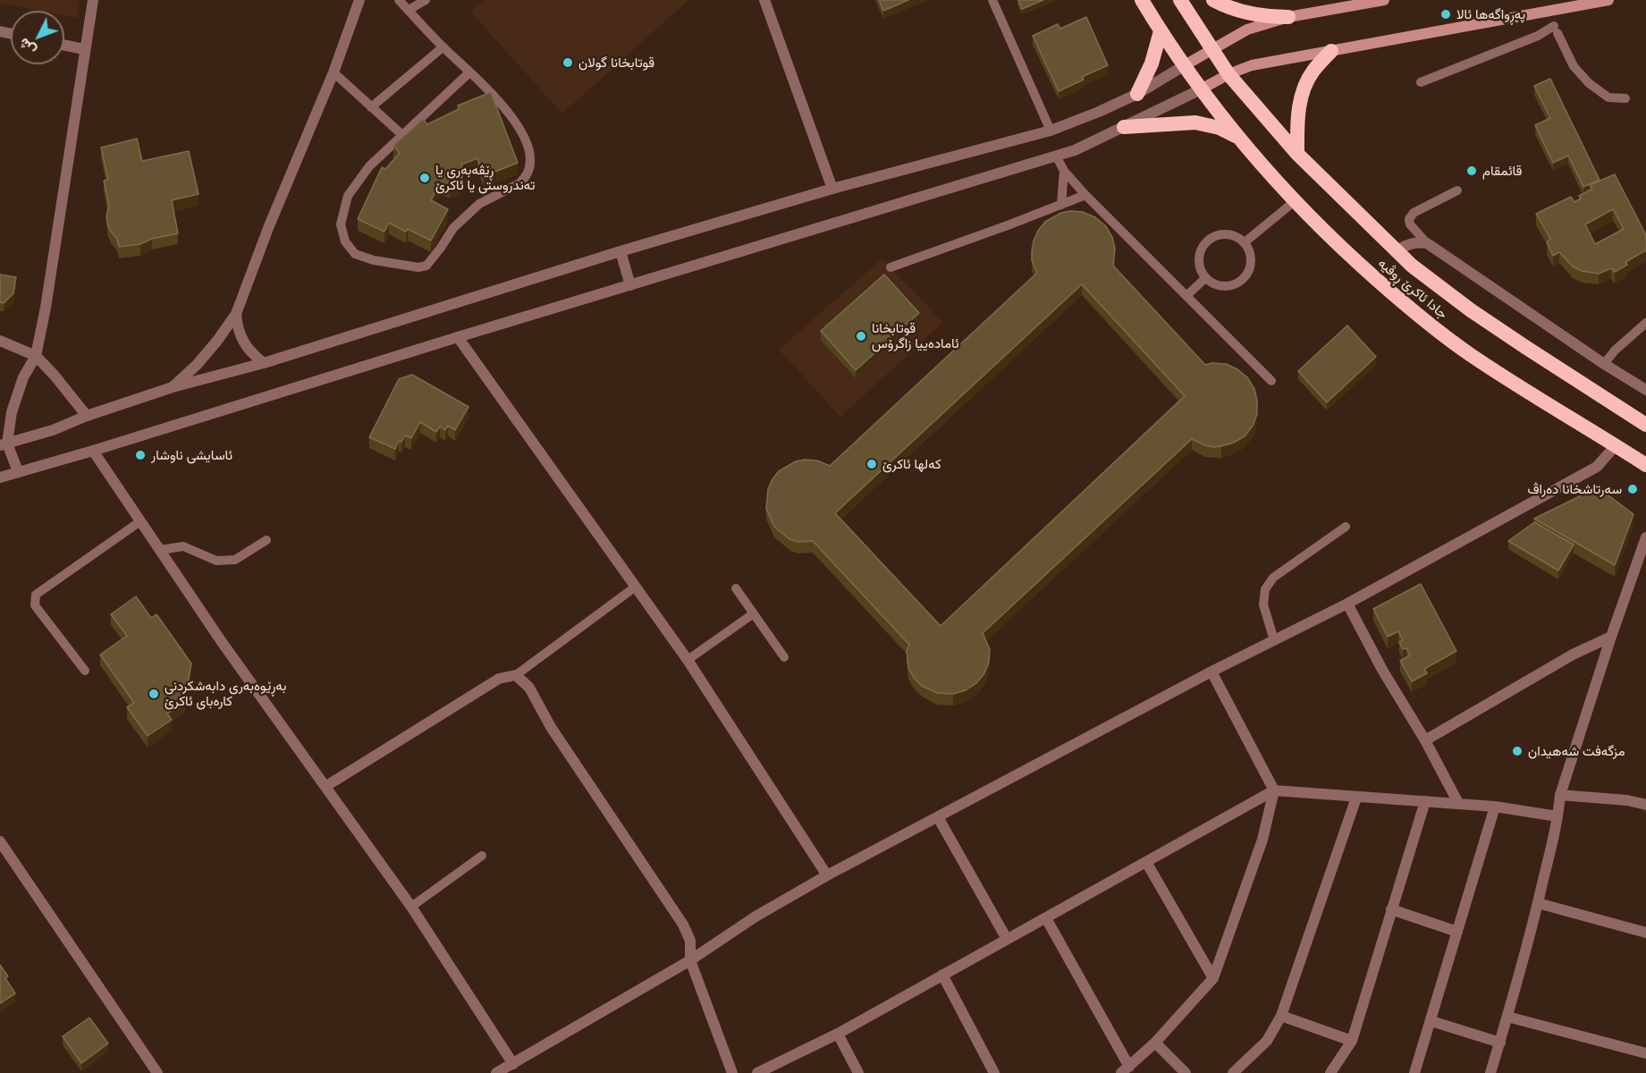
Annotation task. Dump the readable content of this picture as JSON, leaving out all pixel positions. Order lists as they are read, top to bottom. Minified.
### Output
{"streets":{"highway":["جادا ئاکرێ ڕوڤیە"]},"places":["پەڕواگەها ئالا","قوتابخانا گولان","قائمقام","ڕێڤەبەری یا تەندروستی یا ئاکرێ","قوتابخانا ئامادەییا زاگرۆس","ئاسايشى ناوشار","کەلها ئاکرێ","سەرتاشخانا دەراڤ","بەڕێوەبەری دابەشکردنی کارەبای ئاکرێ","مزگەفت شه‌هيدان"],"north":"bottom left"}
